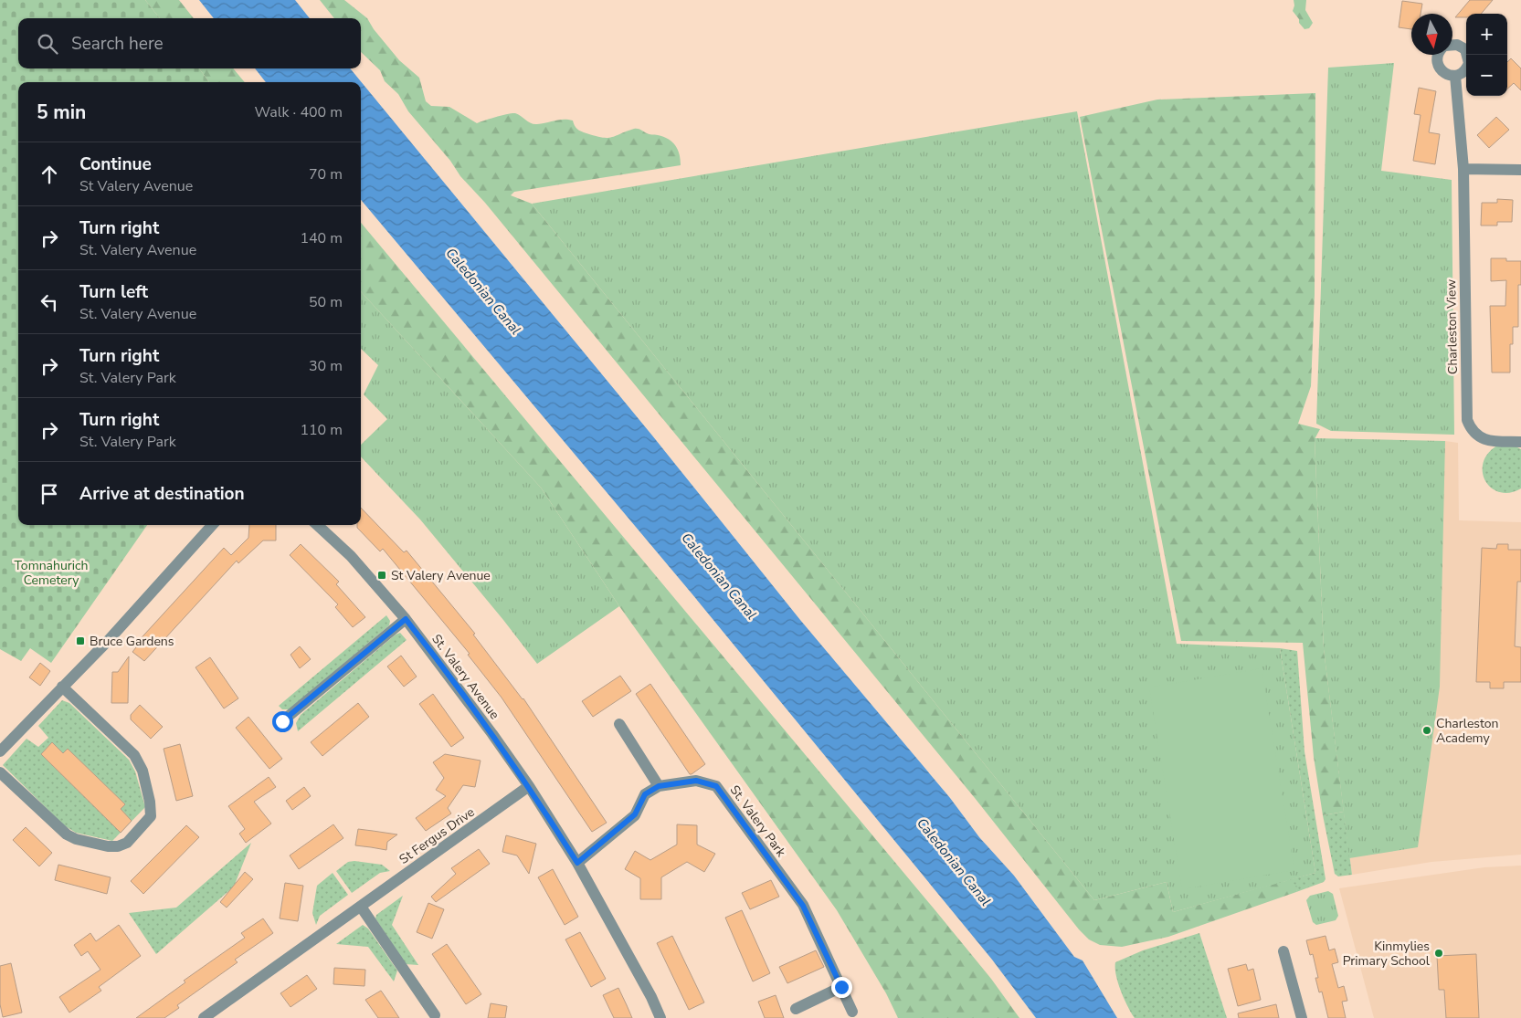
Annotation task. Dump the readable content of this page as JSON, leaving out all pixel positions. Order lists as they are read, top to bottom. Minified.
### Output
{"streets":{"street":["Charleston View","St. Valery Avenue","St. Valery Park","St Fergus Drive"]},"crossings":[["St. Valery Avenue","St Fergus Drive"]],"water":["Caledonian Canal"],"parks":["Tomnahurich Cemetery"],"places":{"transit":["St Valery Avenue","Bruce Gardens"],"other":["Charleston Academy","Kinmylies Primary School"]},"north":"bottom","page":{"map_buttons":["+","−"],"search":"Search here","heading":["5 min","Walk · 400 m"],"list":[["Continue","St Valery Avenue","70 m"],["Turn right","St. Valery Avenue","140 m"],["Turn left","St. Valery Avenue","50 m"],["Turn right","St. Valery Park","30 m"],["Turn right","St. Valery Park","110 m"],"Arrive at destination"]}}
